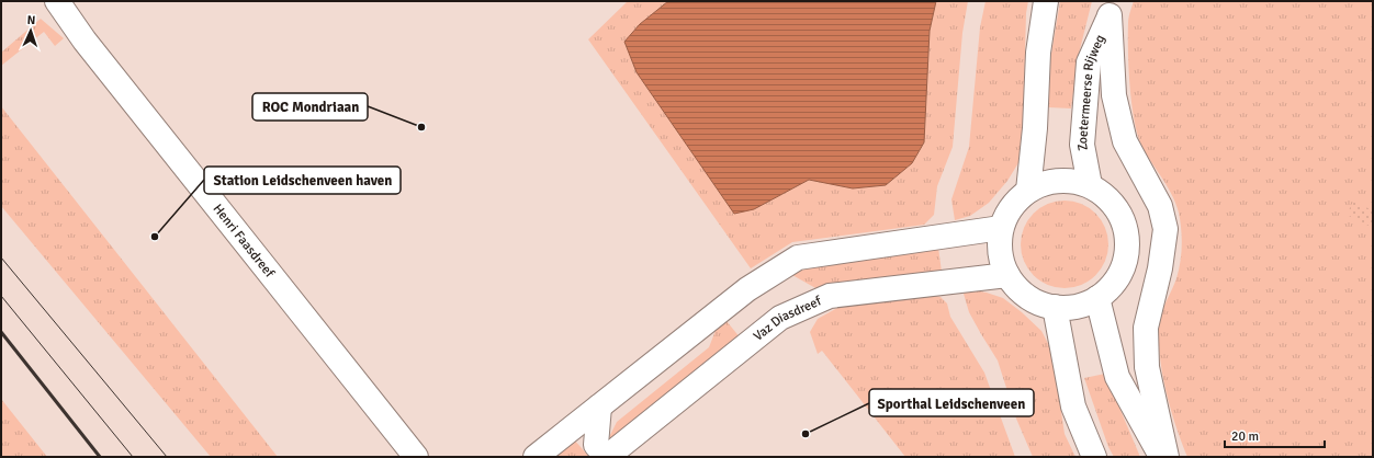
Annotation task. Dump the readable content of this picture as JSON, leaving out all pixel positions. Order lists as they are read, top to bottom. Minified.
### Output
{"streets":{"street":["Zoetermeerse Rijweg","Henri Faasdreef","Vaz Diasdreef"]},"crossings":[["Zoetermeerse Rijweg","Vaz Diasdreef"]],"places":["ROC Mondriaan","Station Leidschenveen haven","Sporthal Leidschenveen"],"scale_bar":"20 m","north":"top"}
